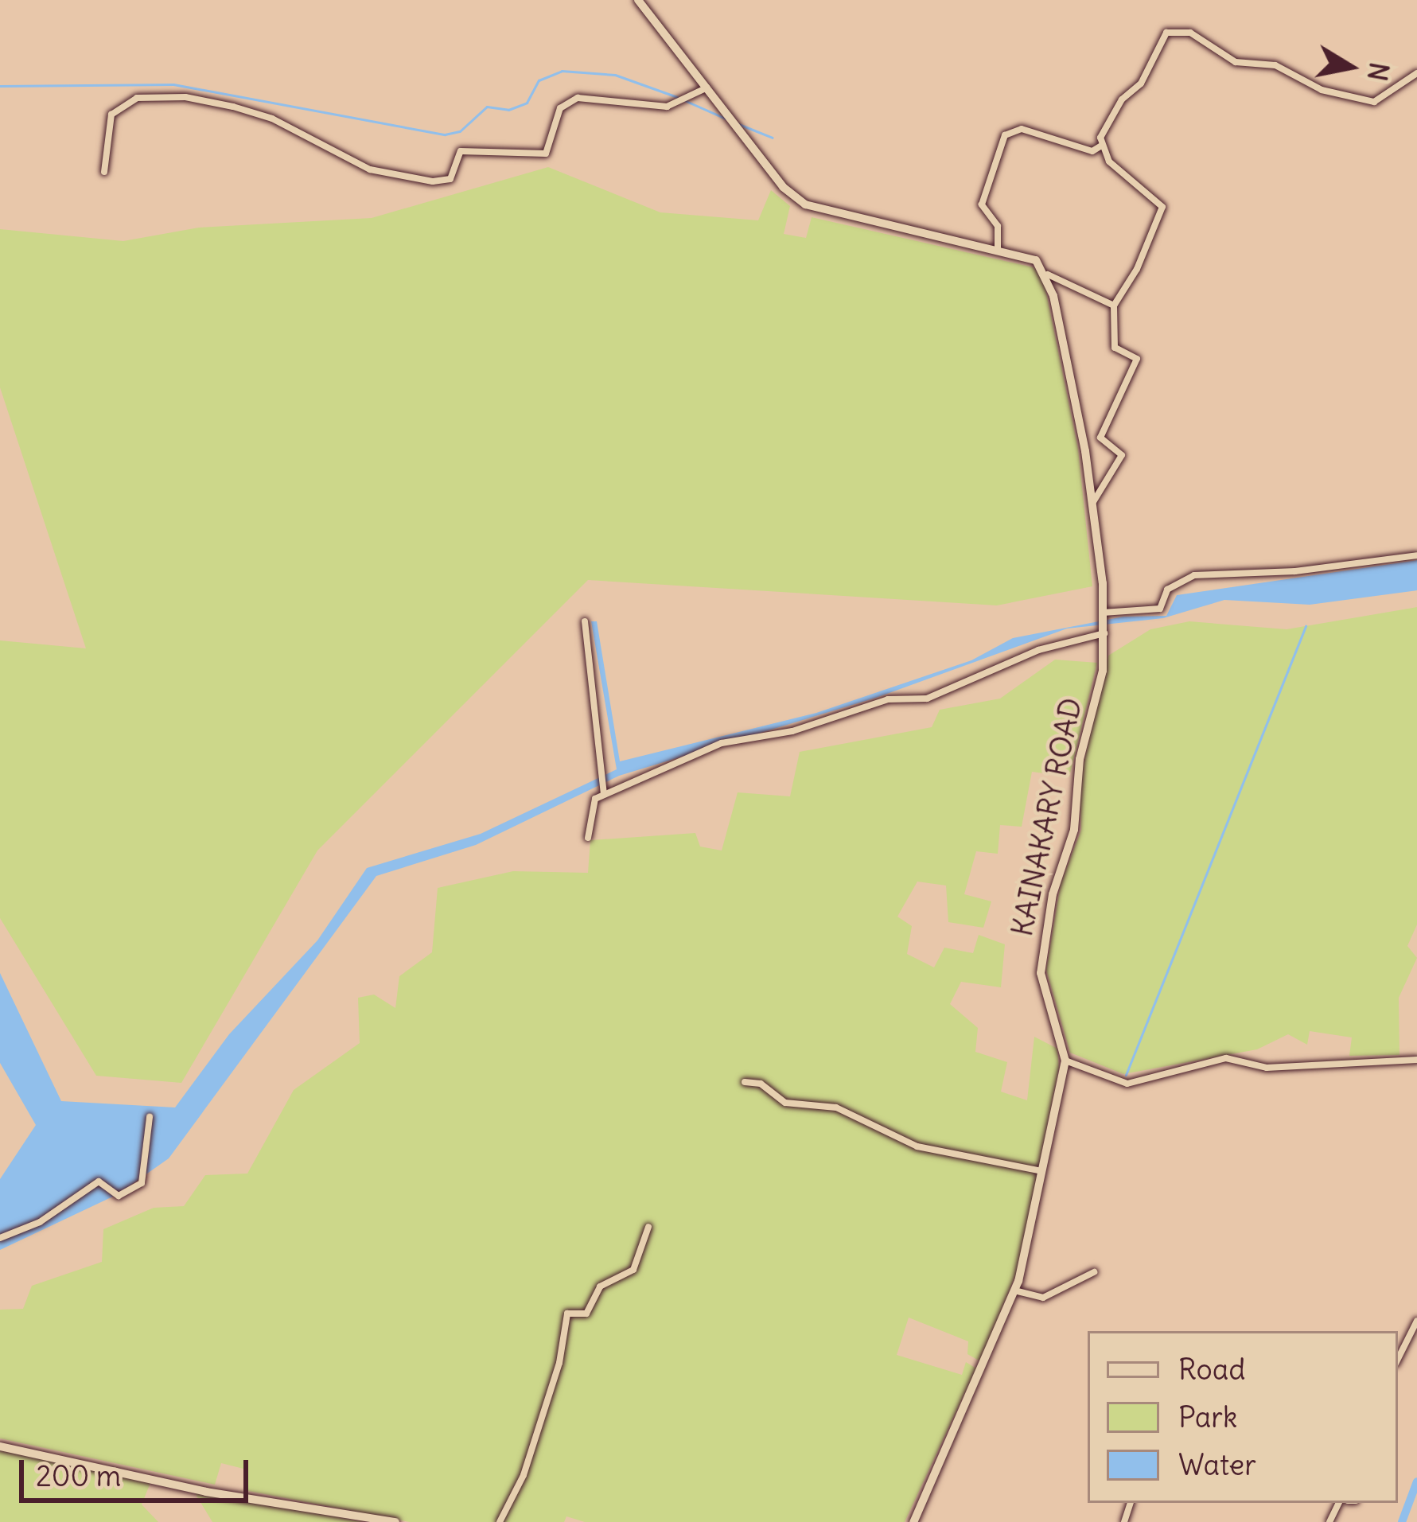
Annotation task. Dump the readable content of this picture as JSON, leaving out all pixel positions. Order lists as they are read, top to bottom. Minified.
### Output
{"streets":{"main road":["KAINAKARY ROAD"]},"legend":["Road","Park","Water"],"scale_bar":"200 m","north":"right"}
